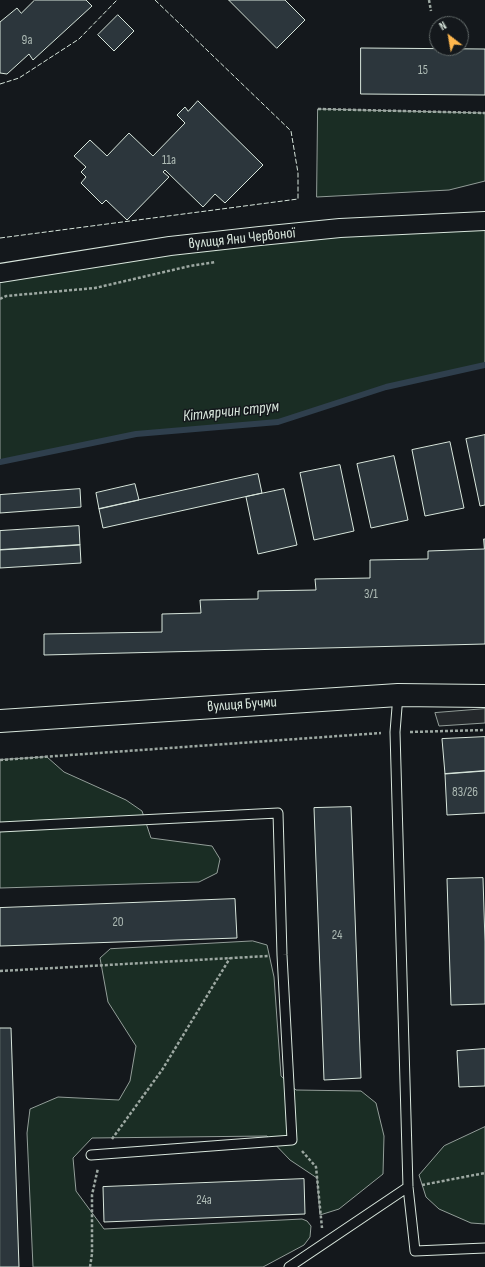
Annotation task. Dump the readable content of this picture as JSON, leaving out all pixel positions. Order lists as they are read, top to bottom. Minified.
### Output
{"streets":{"street":["вулиця Яни Червоної","вулиця Бучми"]},"water":["Кітлярчин струм"],"house_numbers":["9а","15","11а","3/1","83/26","20","24","24а"],"north":"top left"}
